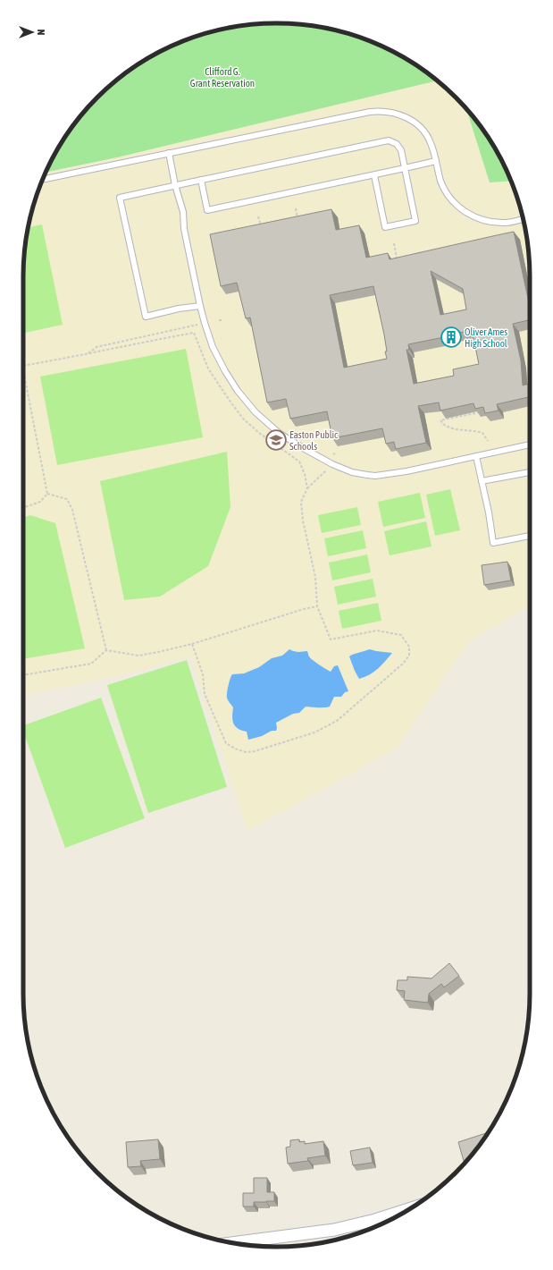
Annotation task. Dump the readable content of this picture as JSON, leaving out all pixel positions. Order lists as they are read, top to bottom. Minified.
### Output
{"parks":["Clifford G. Grant Reservation"],"places":{"building":["Oliver Ames High School"],"school or university":["Easton Public Schools"]},"north":"right"}
